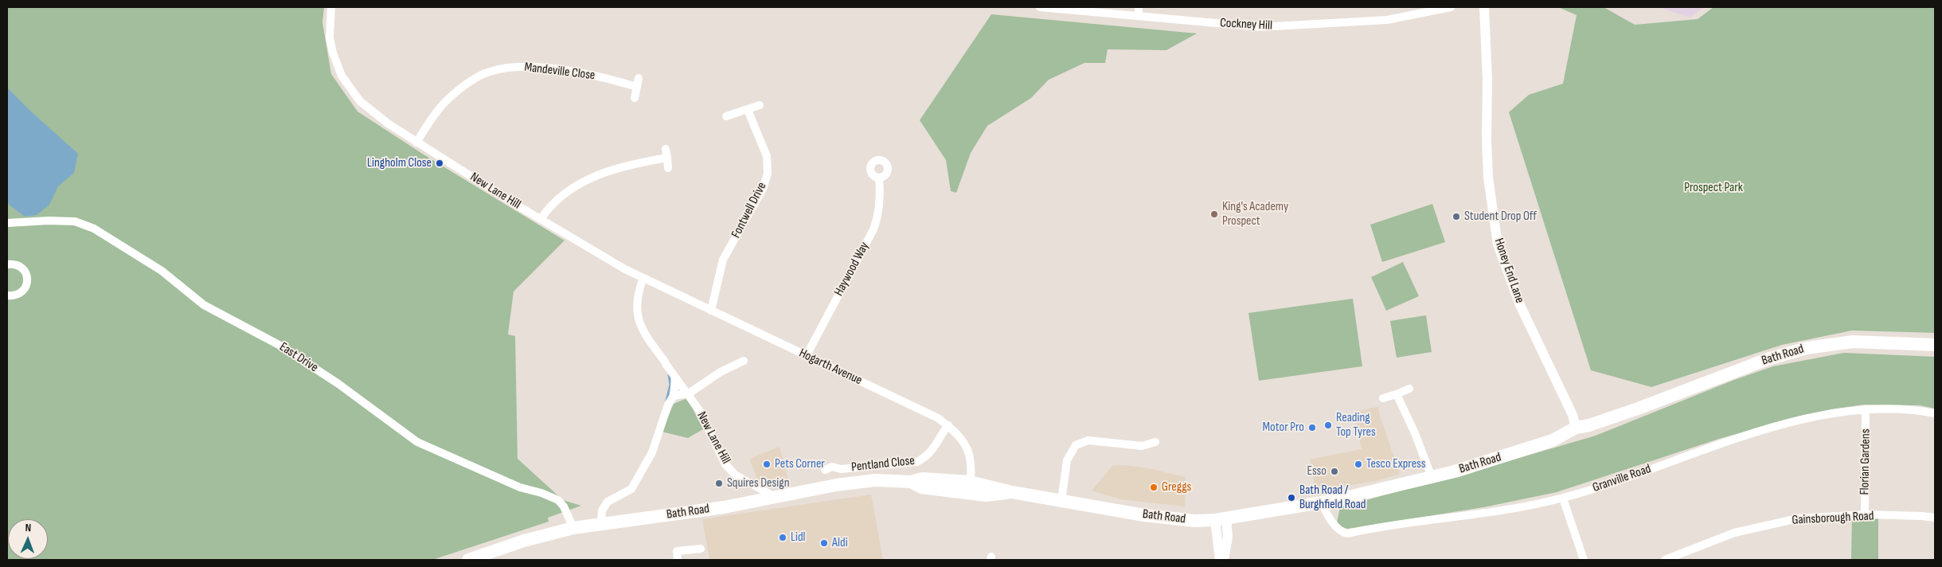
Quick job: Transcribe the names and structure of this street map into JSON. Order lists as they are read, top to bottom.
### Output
{
  "streets": {
    "main road": ["Bath Road"],
    "street": [
      "Cockney Hill",
      "Mandeville Close",
      "New Lane Hill",
      "Fontwell Drive",
      "Haywood Way",
      "Honey End Lane",
      "East Drive",
      "Hogarth Avenue",
      "Florian Gardens",
      "Pentland Close",
      "Granville Road",
      "Gainsborough Road"
    ]
  },
  "crossings": [
    ["Mandeville Close", "New Lane Hill"],
    ["New Lane Hill", "Bath Road"],
    ["New Lane Hill", "Hogarth Avenue"],
    ["Fontwell Drive", "Hogarth Avenue"],
    ["Haywood Way", "Hogarth Avenue"],
    ["Honey End Lane", "Bath Road"],
    ["Bath Road", "East Drive"],
    ["Bath Road", "Hogarth Avenue"],
    ["Bath Road", "Granville Road"],
    ["Hogarth Avenue", "Pentland Close"],
    ["Florian Gardens", "Granville Road"],
    ["Florian Gardens", "Gainsborough Road"]
  ],
  "parks": ["Prospect Park"],
  "places": [
    "Lingholm Close",
    "King's Academy Prospect",
    "Student Drop Off",
    "Reading Top Tyres",
    "Motor Pro",
    "Pets Corner",
    "Tesco Express",
    "Esso",
    "Squires Design",
    "Greggs",
    "Bath Road / Burghfield Road",
    "Lidl",
    "Aldi"
  ],
  "north": "top"
}
